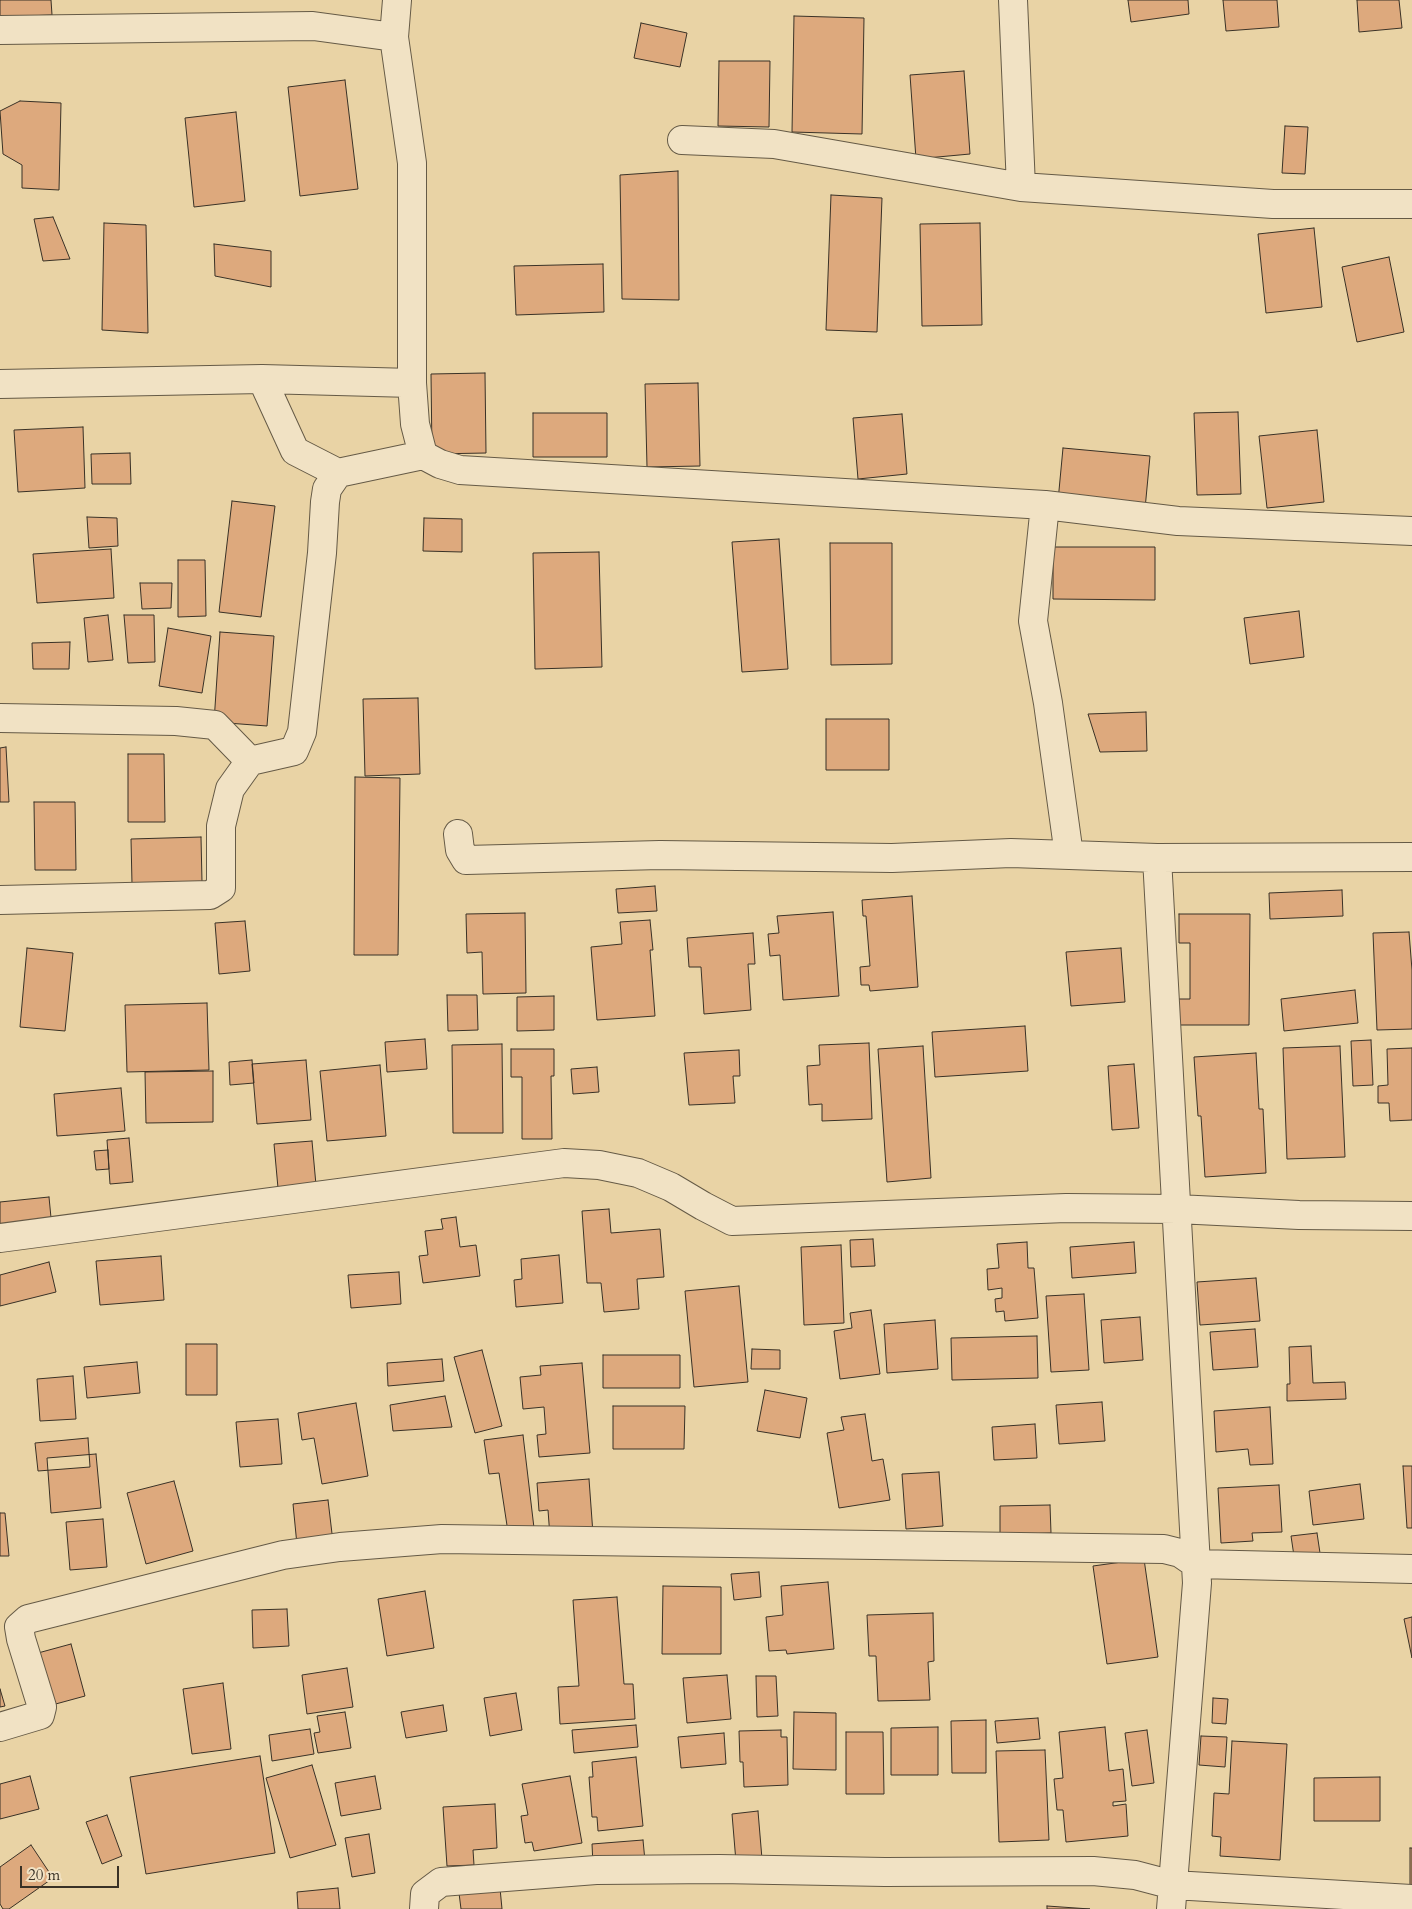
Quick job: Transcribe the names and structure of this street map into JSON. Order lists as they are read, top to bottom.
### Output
{
  "scale_bar": "20 m"
}
